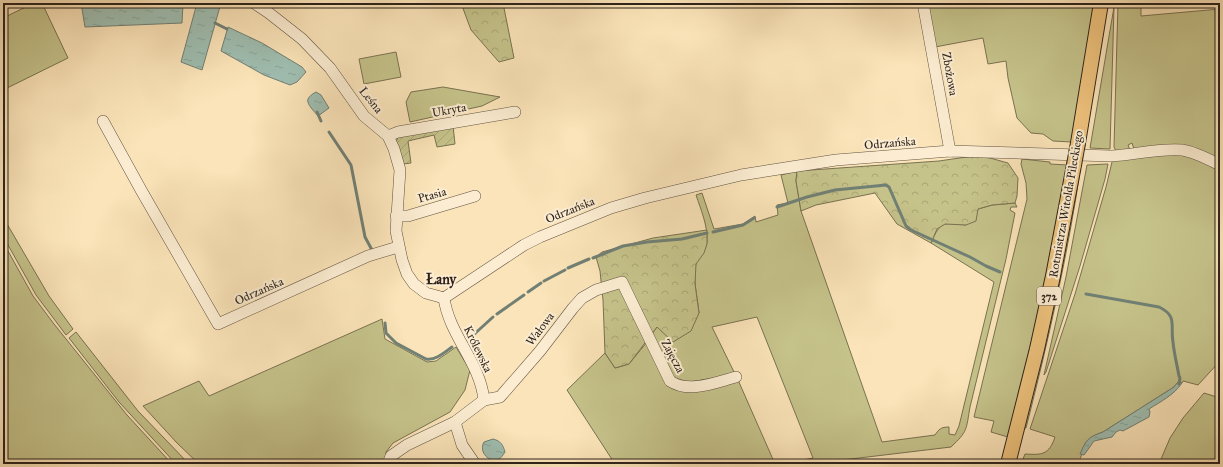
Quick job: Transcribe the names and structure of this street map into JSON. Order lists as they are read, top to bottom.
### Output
{
  "streets": {
    "main road": ["Rotmistrza Witolda Pileckiego", "372"],
    "street": [
      "Zbożowa",
      "Leśna",
      "Ukryta",
      "Odrzańska",
      "Ptasia",
      "Wałowa",
      "Królewska",
      "Zajęcza"
    ]
  },
  "crossings": [
    ["Zbożowa", "Odrzańska"],
    ["Leśna", "Ukryta"],
    ["Leśna", "Odrzańska"],
    ["Leśna", "Ptasia"],
    ["Odrzańska", "Królewska"],
    ["Wałowa", "Królewska"],
    ["Wałowa", "Zajęcza"]
  ],
  "districts": ["Łany"]
}
